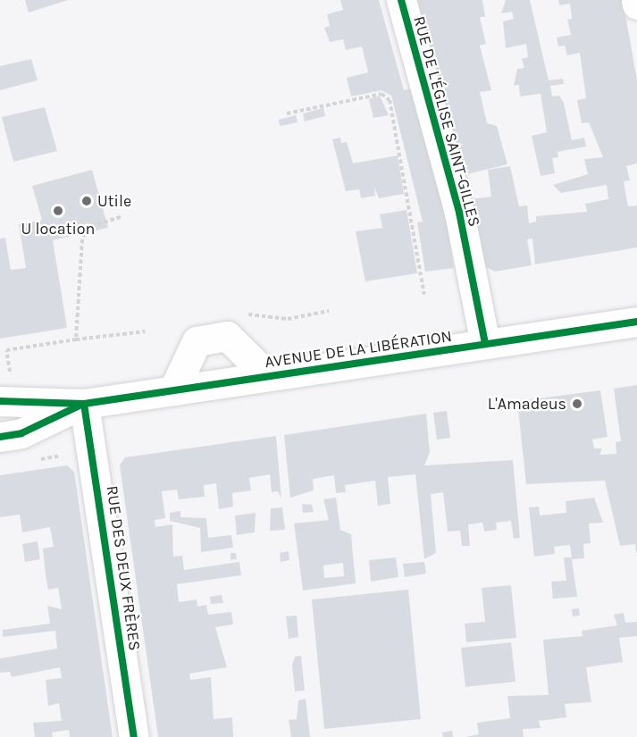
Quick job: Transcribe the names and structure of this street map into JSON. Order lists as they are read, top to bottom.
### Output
{
  "streets": {
    "main road": ["RUE DE L'ÉGLISE SAINT-GILLES", "AVENUE DE LA LIBÉRATION", "RUE DES DEUX FRÈRES"]
  },
  "crossings": [
    ["RUE DE L'ÉGLISE SAINT-GILLES", "AVENUE DE LA LIBÉRATION"],
    ["AVENUE DE LA LIBÉRATION", "RUE DES DEUX FRÈRES"]
  ],
  "places": ["Utile", "U location", "L'Amadeus"]
}
